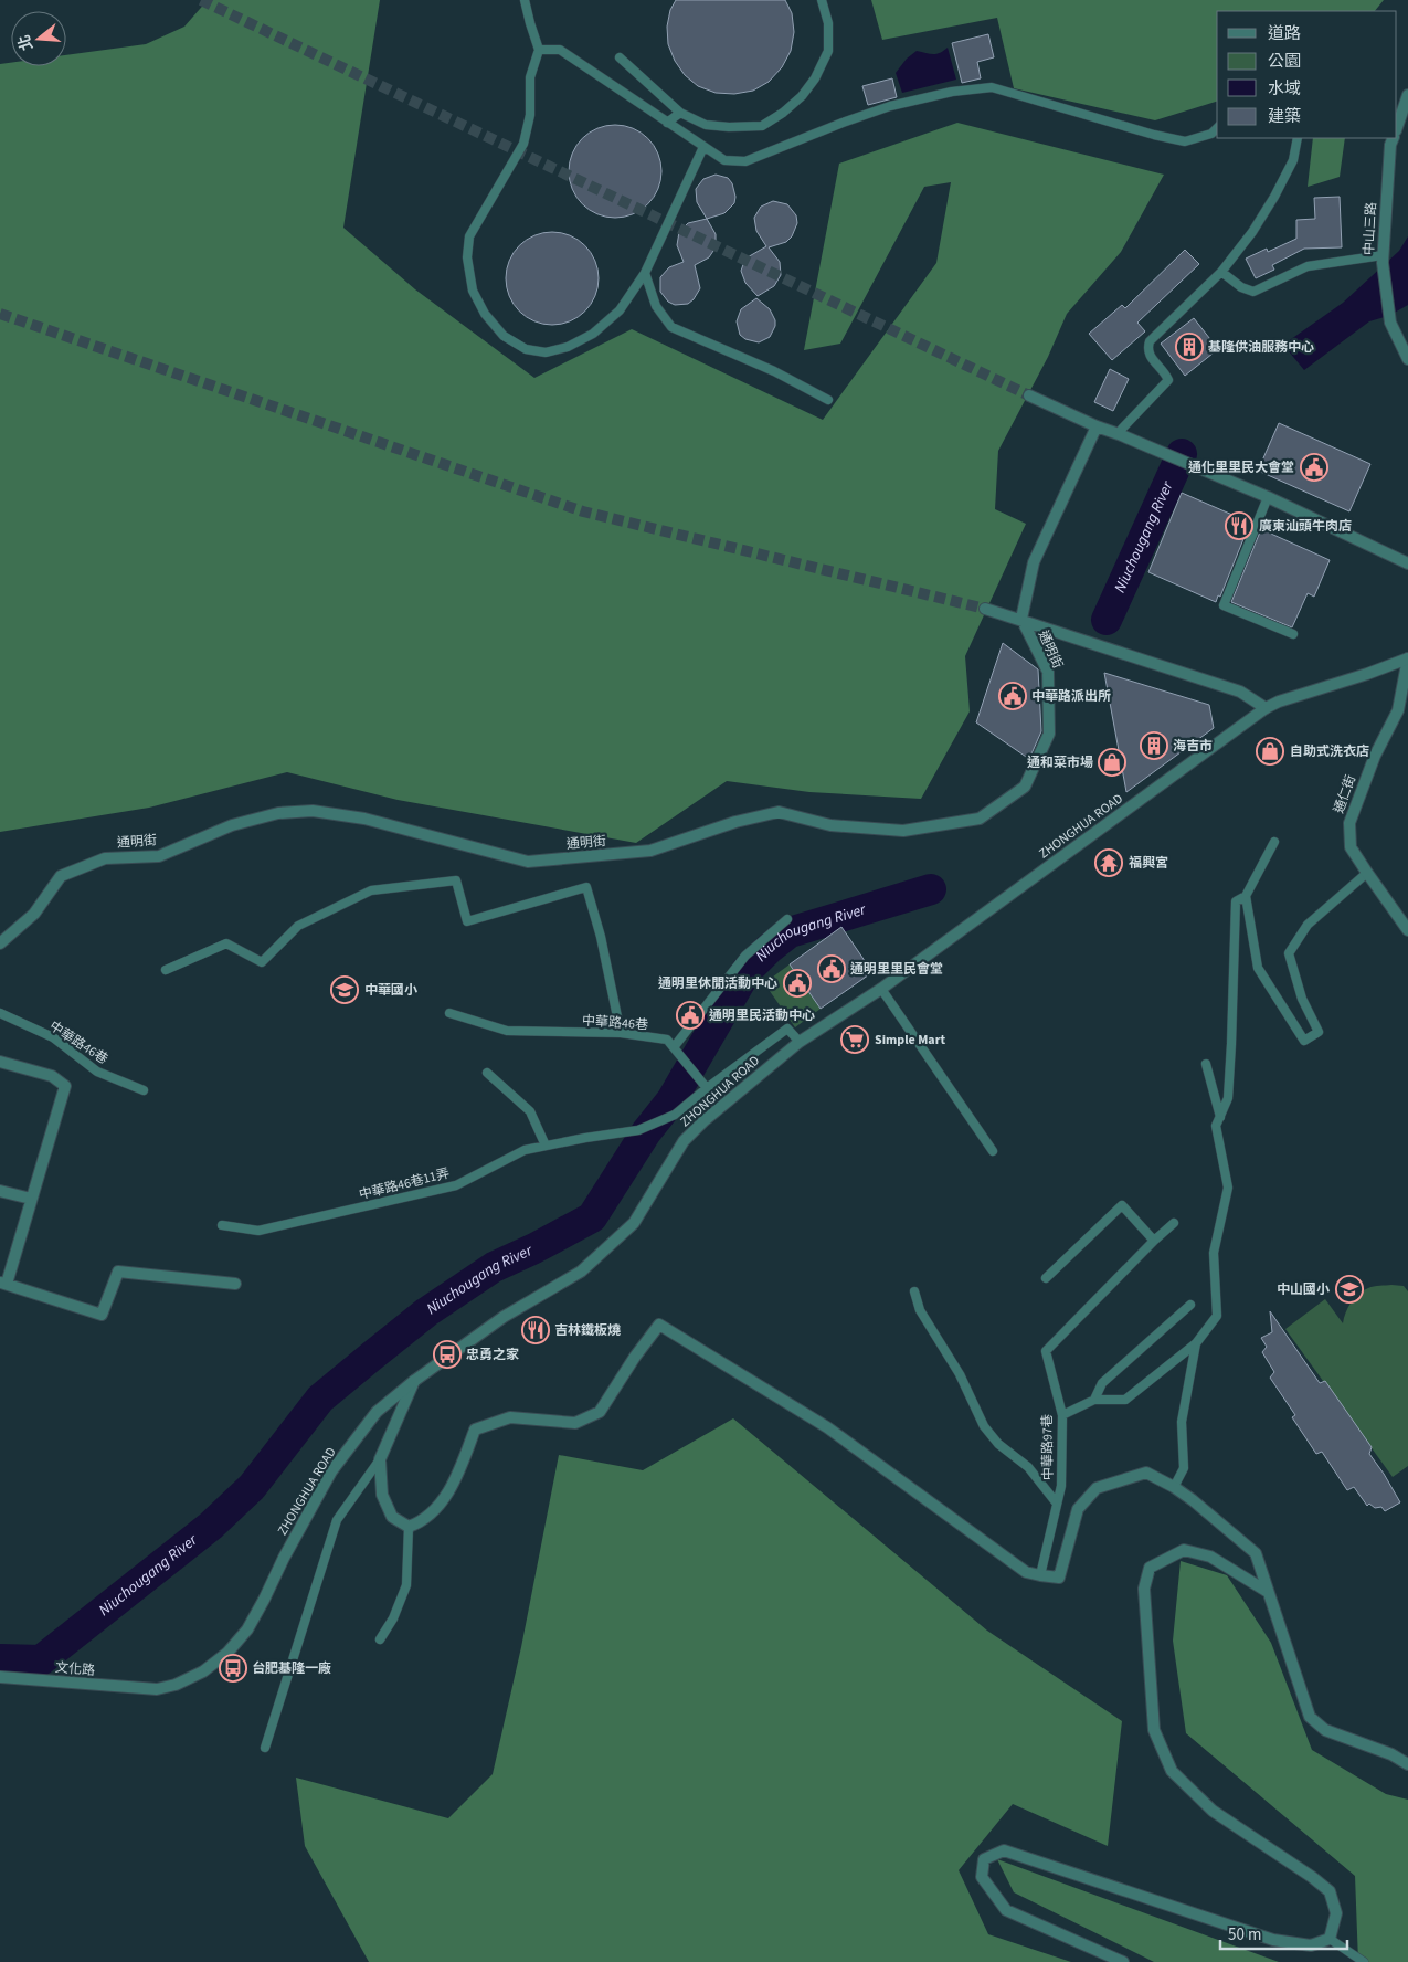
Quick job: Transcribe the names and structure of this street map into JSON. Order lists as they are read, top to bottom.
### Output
{
  "streets": {
    "street": [
      "中山三路",
      "通明街",
      "通仁街",
      "ZHONGHUA ROAD",
      "文化路"
    ],
    "lane": ["中華路46巷", "中華路46巷11弄", "中華路97巷"]
  },
  "crossings": [
    ["通仁街", "ZHONGHUA ROAD"],
    ["ZHONGHUA ROAD", "文化路"]
  ],
  "water": ["Niuchougang River"],
  "places": {
    "building": ["基隆供油服務中心", "海吉市"],
    "public building": [
      "通化里里民大會堂",
      "中華路派出所",
      "通明里里民會堂",
      "通明里休閒活動中心",
      "通明里民活動中心"
    ],
    "restaurant": ["廣東汕頭牛肉店", "吉林鐵板燒"],
    "shop": ["自助式洗衣店", "通和菜市場"],
    "temple": ["福興宮"],
    "school or university": ["中華國小", "中山國小"],
    "supermarket": ["Simple Mart"],
    "bus stop": ["忠勇之家", "台肥基隆一廠"]
  },
  "legend": [
    "道路",
    "公園",
    "水域",
    "建築"
  ],
  "scale_bar": "50 m",
  "north": "left"
}
